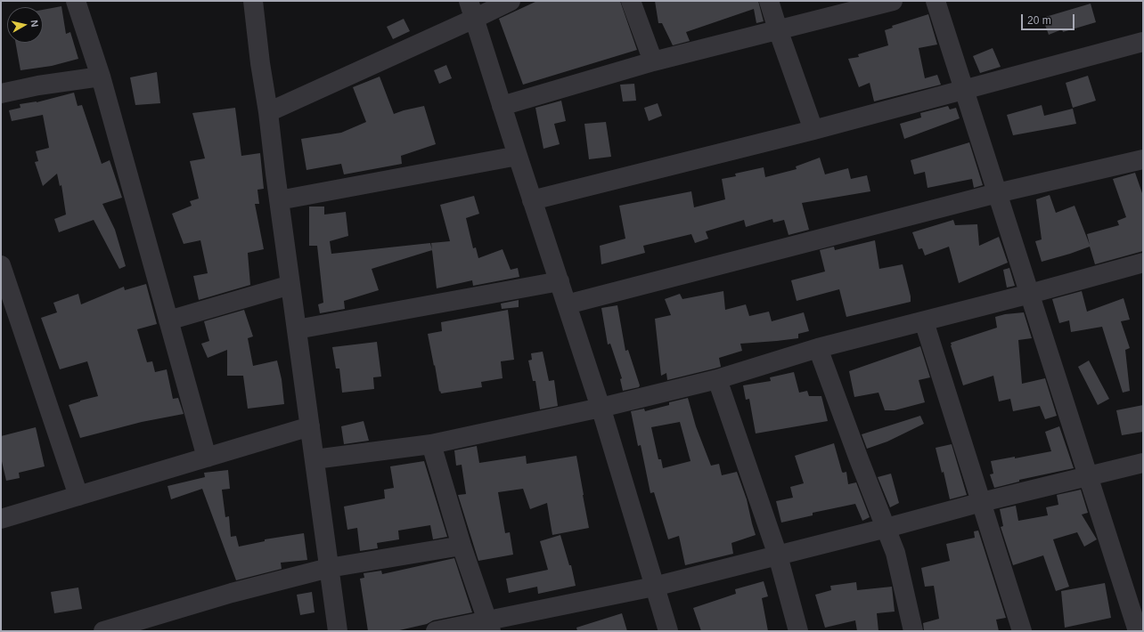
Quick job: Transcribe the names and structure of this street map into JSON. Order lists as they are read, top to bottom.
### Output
{
  "scale_bar": "20 m",
  "north": "right"
}
